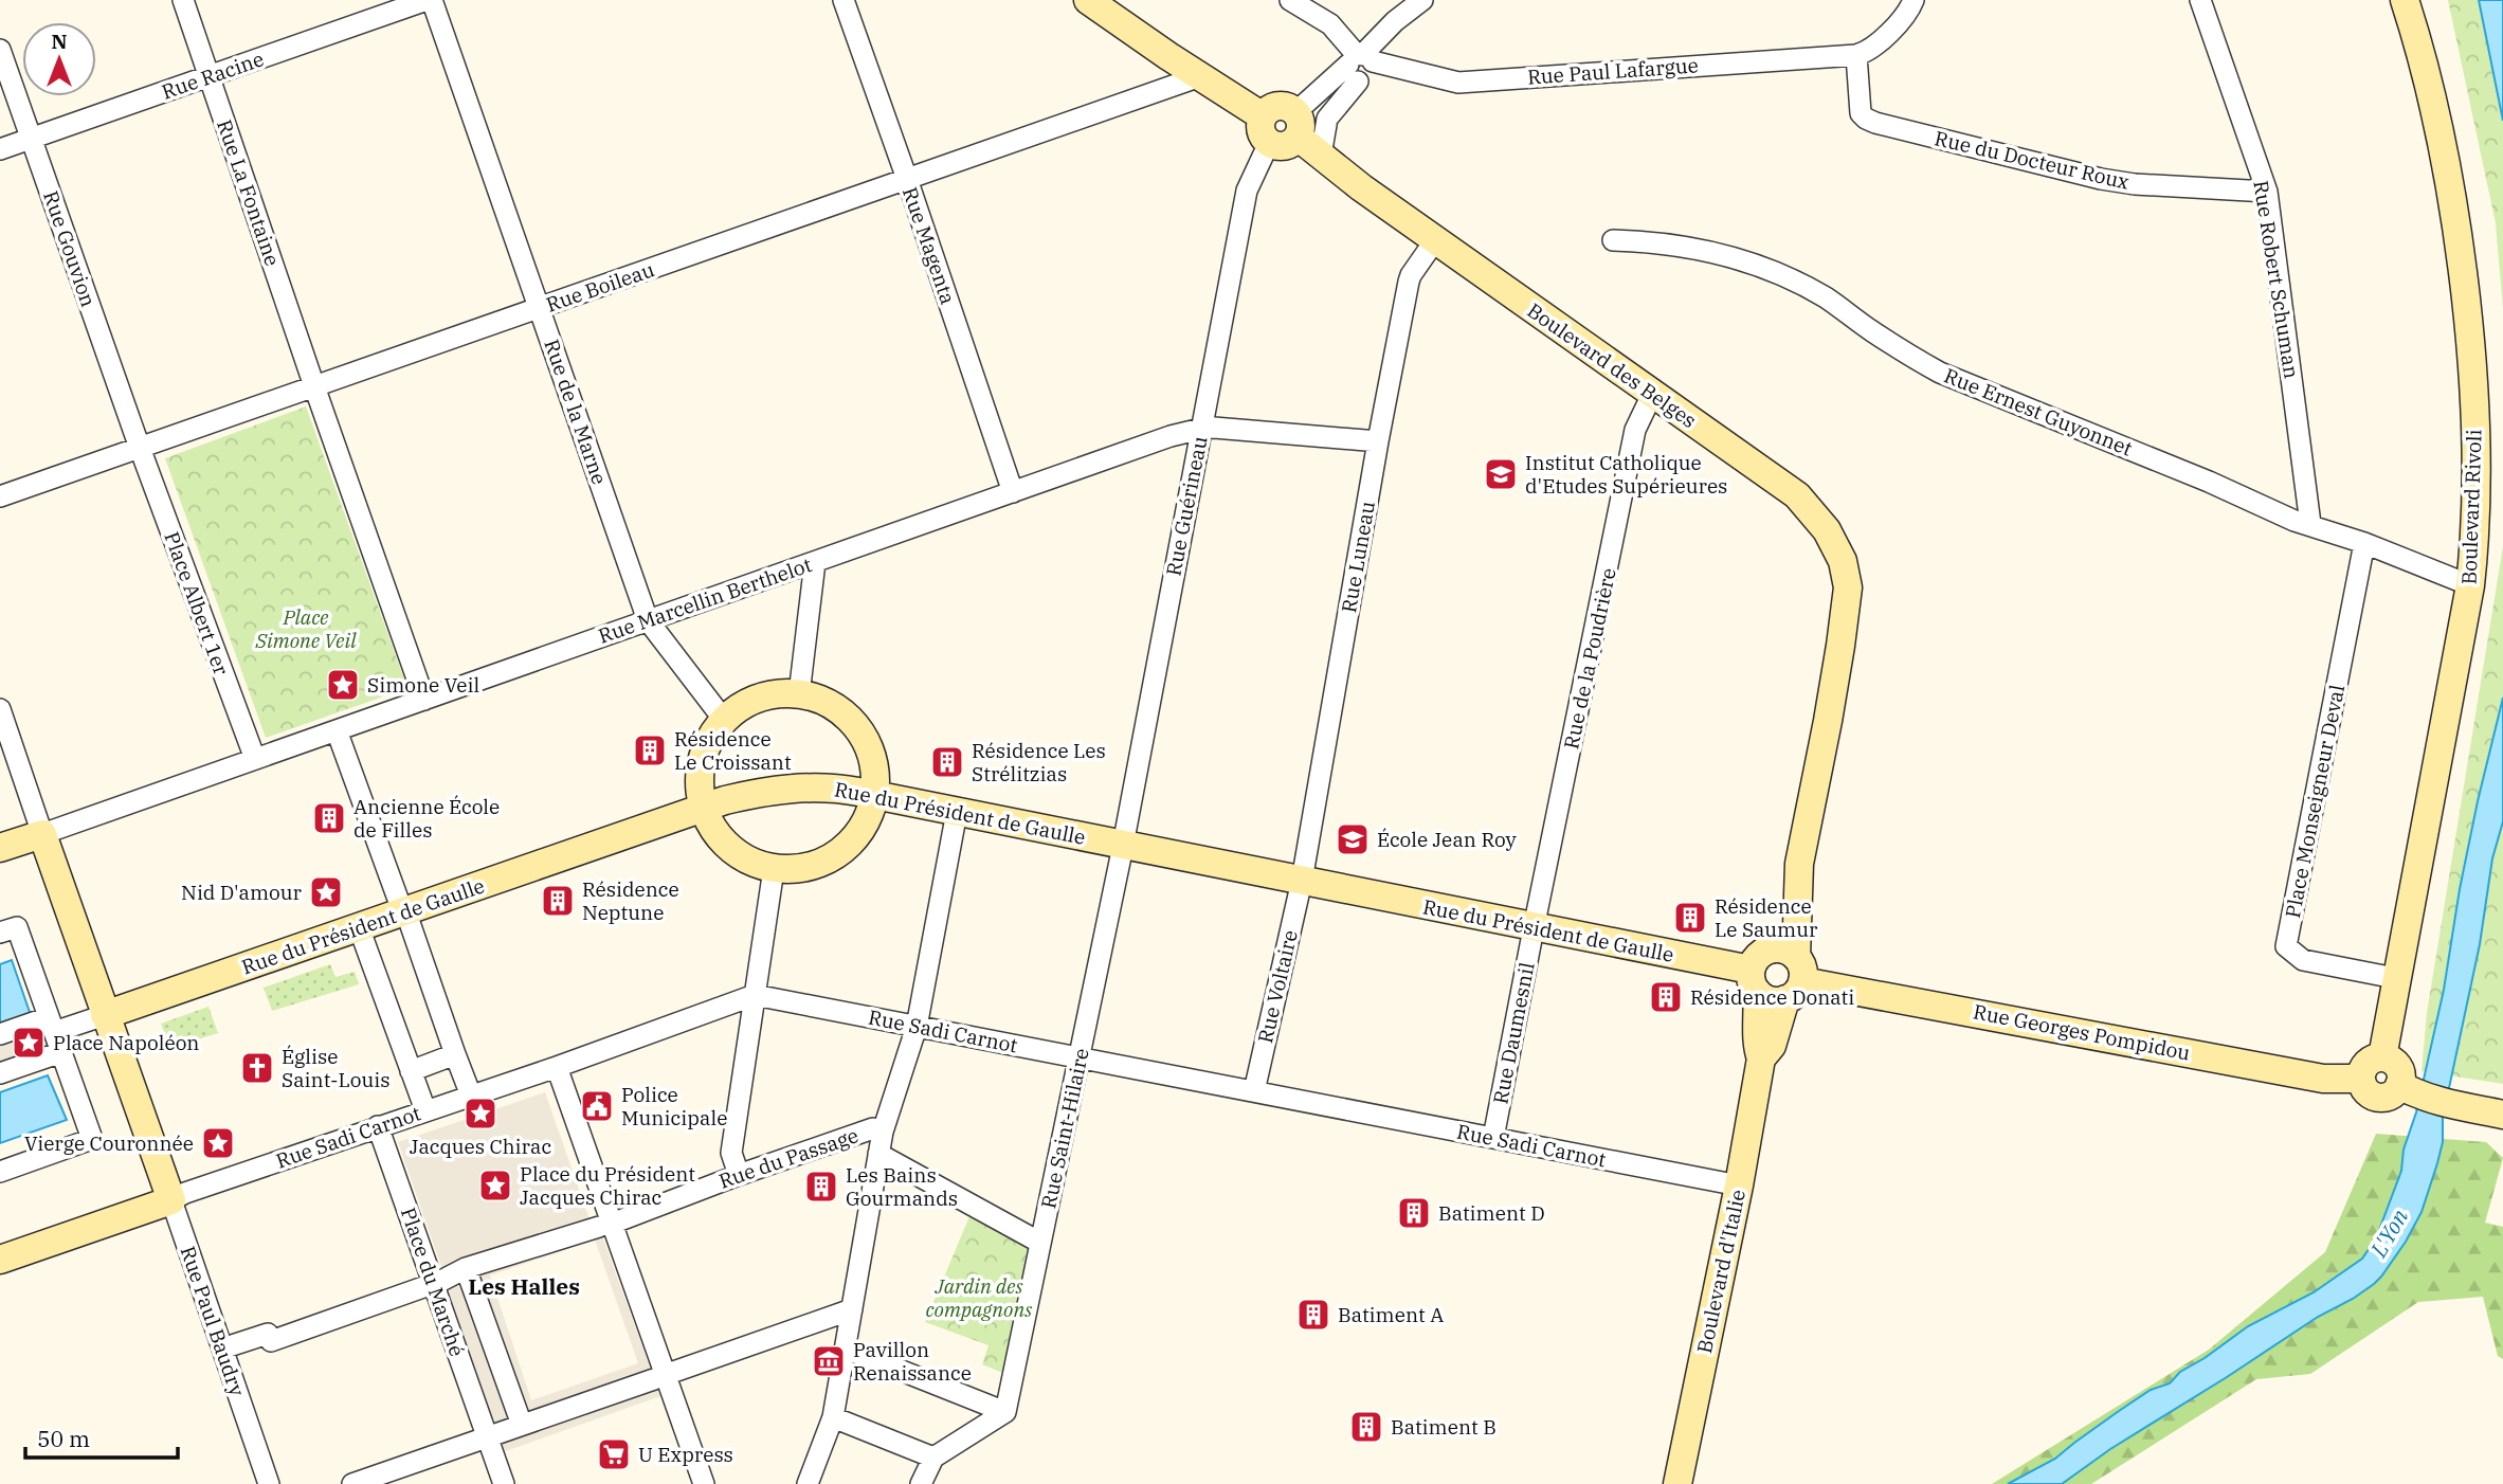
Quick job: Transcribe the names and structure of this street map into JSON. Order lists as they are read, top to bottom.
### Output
{
  "streets": {
    "street": [
      "Rue Paul Lafargue",
      "Rue Racine",
      "Rue du Docteur Roux",
      "Rue La Fontaine",
      "Rue Magenta",
      "Rue Gouvion",
      "Rue Robert Schuman",
      "Rue Boileau",
      "Boulevard des Belges",
      "Rue de la Marne",
      "Rue Ernest Guyonnet",
      "Rue Guérineau",
      "Boulevard Rivoli",
      "Rue Luneau",
      "Rue Marcellin Berthelot",
      "Place Albert 1er",
      "Rue de la Poudrière",
      "Place Monseigneur Deval",
      "Rue du Président de Gaulle",
      "Rue Voltaire",
      "Rue Sadi Carnot",
      "Rue Georges Pompidou",
      "Rue Daumesnil",
      "Rue Saint-Hilaire",
      "Rue du Passage",
      "Boulevard d'Italie",
      "Place du Marché",
      "Rue Paul Baudry"
    ]
  },
  "crossings": [
    ["Rue Paul Lafargue", "Rue du Docteur Roux"],
    ["Rue Racine", "Rue La Fontaine"],
    ["Rue Racine", "Rue Gouvion"],
    ["Rue Racine", "Rue de la Marne"],
    ["Rue du Docteur Roux", "Rue Robert Schuman"],
    ["Rue La Fontaine", "Rue Boileau"],
    ["Rue Magenta", "Rue Boileau"],
    ["Rue Magenta", "Rue Marcellin Berthelot"],
    ["Rue Gouvion", "Rue Boileau"],
    ["Rue Gouvion", "Place Albert 1er"],
    ["Rue Robert Schuman", "Rue Ernest Guyonnet"],
    ["Rue Boileau", "Rue de la Marne"],
    ["Rue Boileau", "Place Albert 1er"],
    ["Boulevard des Belges", "Rue Luneau"],
    ["Boulevard des Belges", "Rue de la Poudrière"],
    ["Boulevard des Belges", "Boulevard d'Italie"],
    ["Rue de la Marne", "Rue Marcellin Berthelot"],
    ["Rue Ernest Guyonnet", "Boulevard Rivoli"],
    ["Rue Ernest Guyonnet", "Place Monseigneur Deval"],
    ["Rue Guérineau", "Rue Marcellin Berthelot"],
    ["Rue Guérineau", "Rue du Président de Gaulle"],
    ["Rue Guérineau", "Rue Saint-Hilaire"],
    ["Boulevard Rivoli", "Place Monseigneur Deval"],
    ["Boulevard Rivoli", "Rue Georges Pompidou"],
    ["Rue Luneau", "Rue Marcellin Berthelot"],
    ["Rue Luneau", "Rue du Président de Gaulle"],
    ["Rue Luneau", "Rue Voltaire"],
    ["Rue Marcellin Berthelot", "Place Albert 1er"],
    ["Rue de la Poudrière", "Rue du Président de Gaulle"],
    ["Rue de la Poudrière", "Rue Daumesnil"],
    ["Rue du Président de Gaulle", "Rue Voltaire"],
    ["Rue du Président de Gaulle", "Rue Daumesnil"],
    ["Rue du Président de Gaulle", "Rue Saint-Hilaire"],
    ["Rue du Président de Gaulle", "Boulevard d'Italie"],
    ["Rue Voltaire", "Rue Sadi Carnot"],
    ["Rue Sadi Carnot", "Rue Daumesnil"],
    ["Rue Sadi Carnot", "Rue Saint-Hilaire"],
    ["Rue Sadi Carnot", "Boulevard d'Italie"],
    ["Rue Sadi Carnot", "Place du Marché"],
    ["Rue Sadi Carnot", "Rue Paul Baudry"],
    ["Rue Georges Pompidou", "Boulevard d'Italie"],
    ["Rue du Passage", "Place du Marché"],
    ["Rue du Passage", "Rue Paul Baudry"]
  ],
  "districts": ["Les Halles"],
  "water": ["L'Yon"],
  "parks": ["Place Simone Veil", "Jardin des compagnons"],
  "places": {
    "school or university": ["Institut Catholique d'Etudes Supérieures", "École Jean Roy"],
    "place": [
      "Simone Veil",
      "Nid D'amour",
      "Place Napoléon",
      "Jacques Chirac",
      "Vierge Couronnée",
      "Place du Président Jacques Chirac"
    ],
    "building": [
      "Résidence Le Croissant",
      "Résidence Les Strélitzias",
      "Ancienne École de Filles",
      "Résidence Neptune",
      "Résidence Le Saumur",
      "Résidence Donati",
      "Les Bains Gourmands",
      "Batiment D",
      "Batiment A",
      "Batiment B"
    ],
    "church": ["Église Saint-Louis"],
    "public building": ["Police Municipale"],
    "museum": ["Pavillon Renaissance"],
    "supermarket": ["U Express"]
  },
  "scale_bar": "50 m",
  "north": "top"
}
